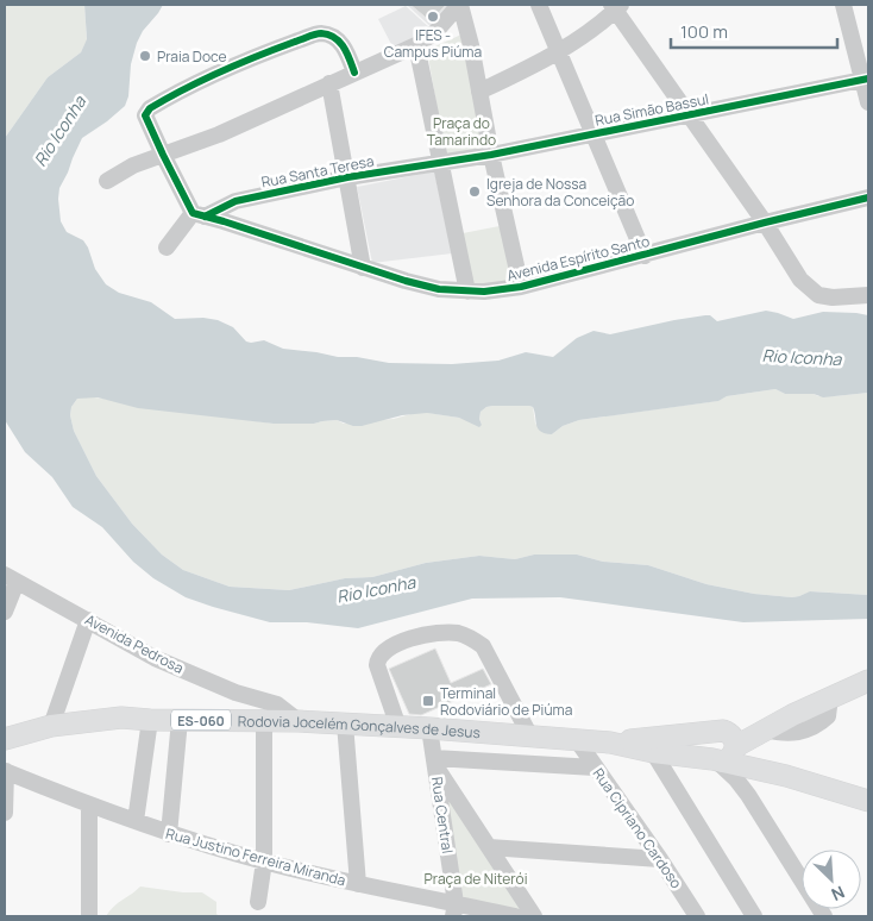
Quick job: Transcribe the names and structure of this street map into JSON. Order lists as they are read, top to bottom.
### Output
{
  "streets": {
    "main road": ["ES-060", "Rodovia Jocelém Gonçalves de Jesus"],
    "street": [
      "Rua Simão Bassul",
      "Rua Santa Teresa",
      "Avenida Espírito Santo",
      "Avenida Pedrosa",
      "Rua Central",
      "Rua Cipriano Cardoso",
      "Rua Justino Ferreira Miranda"
    ]
  },
  "crossings": [
    ["Rua Simão Bassul", "Rua Santa Teresa"],
    ["Rua Santa Teresa", "Avenida Espírito Santo"],
    ["Avenida Pedrosa", "Rodovia Jocelém Gonçalves de Jesus"],
    ["Rodovia Jocelém Gonçalves de Jesus", "Rua Central"],
    ["Rodovia Jocelém Gonçalves de Jesus", "Rua Cipriano Cardoso"],
    ["Rua Central", "Rua Justino Ferreira Miranda"]
  ],
  "water": ["Rio Iconha"],
  "parks": ["Praça do Tamarindo", "Praça de Niterói"],
  "places": {
    "other": ["IFES - Campus Piúma", "Praia Doce", "Igreja de Nossa Senhora da Conceição"],
    "transit": ["Terminal Rodoviário de Piúma"]
  },
  "scale_bar": "100 m",
  "north": "bottom right"
}
